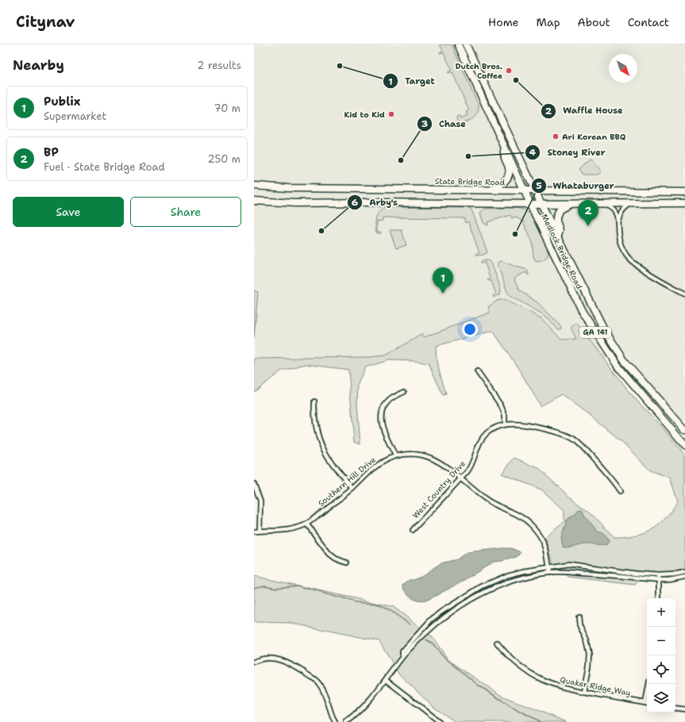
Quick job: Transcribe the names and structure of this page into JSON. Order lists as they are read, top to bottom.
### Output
{
  "streets": {
    "highway": ["State Bridge Road", "Medlock Bridge Road", "GA 141"],
    "street": ["Southern Hill Drive", "West Country Drive", "Quaker Ridge Way"]
  },
  "crossings": [
    ["State Bridge Road", "Medlock Bridge Road"],
    ["Southern Hill Drive", "West Country Drive"]
  ],
  "places": [
    "Target",
    "Dutch Bros. Coffee",
    "Waffle House",
    "Kid to Kid",
    "Ari Korean BBQ",
    "Stoney River",
    "Chase",
    "Arby's",
    "Whataburger"
  ],
  "north": "bottom right",
  "page": {
    "header": "Citynav",
    "nav": [
      "Home",
      "Map",
      "About",
      "Contact"
    ],
    "heading": ["Nearby", "2 results"],
    "list": [
      {
        "mark": "1",
        "name": "Publix",
        "note": "Supermarket",
        "value": "70 m"
      },
      {
        "mark": "2",
        "name": "BP",
        "note": "Fuel · State Bridge Road",
        "value": "250 m"
      }
    ],
    "buttons": ["Save", "Share"],
    "pins": ["2", "1"],
    "map_buttons": ["+", "−"]
  }
}
